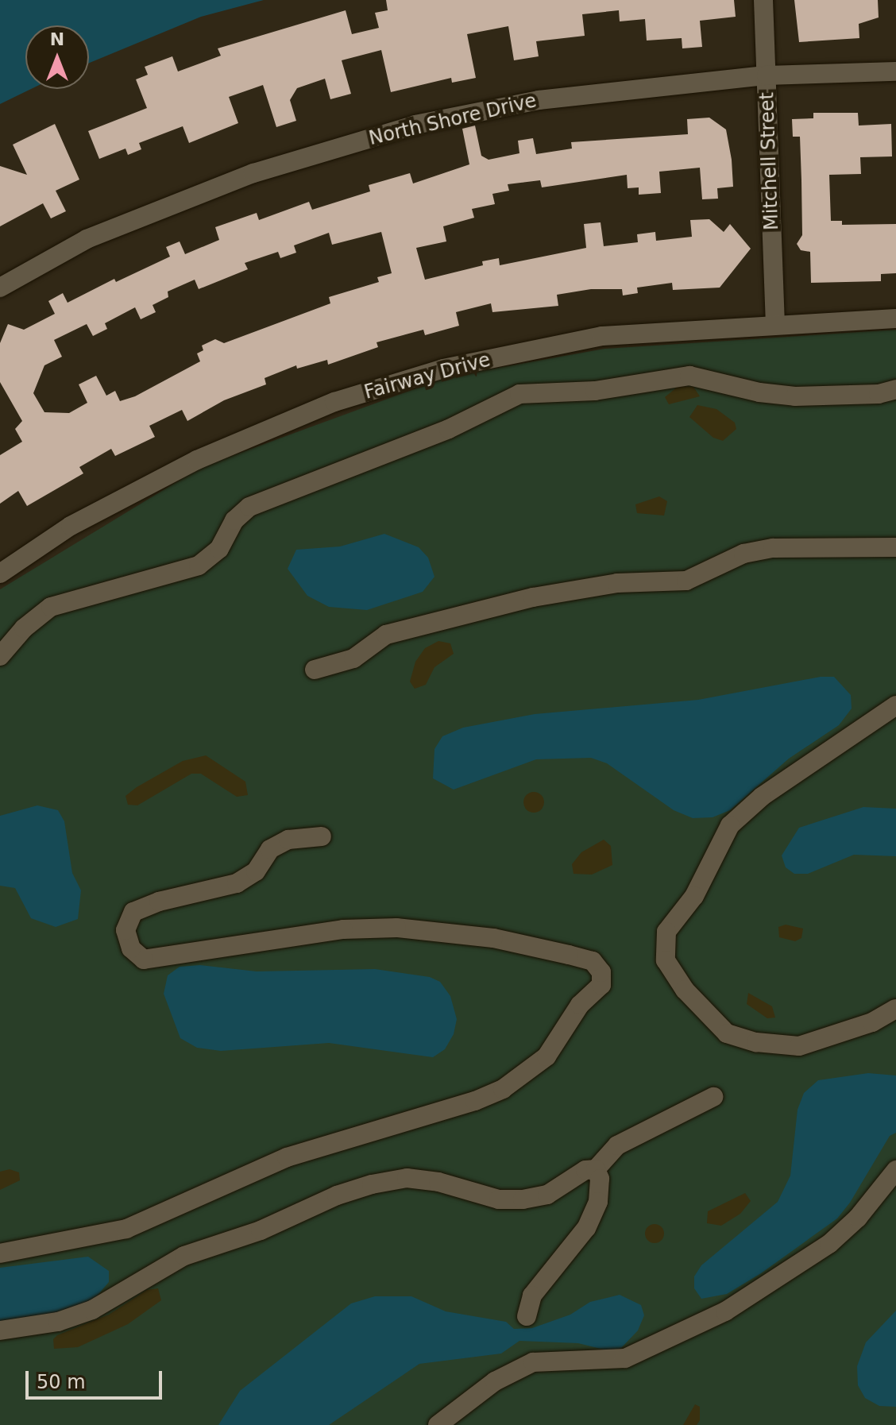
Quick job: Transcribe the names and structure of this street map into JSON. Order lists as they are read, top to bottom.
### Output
{
  "streets": {
    "street": ["North Shore Drive", "Mitchell Street", "Fairway Drive"]
  },
  "crossings": [
    ["North Shore Drive", "Mitchell Street"],
    ["Mitchell Street", "Fairway Drive"]
  ],
  "scale_bar": "50 m",
  "north": "top"
}
